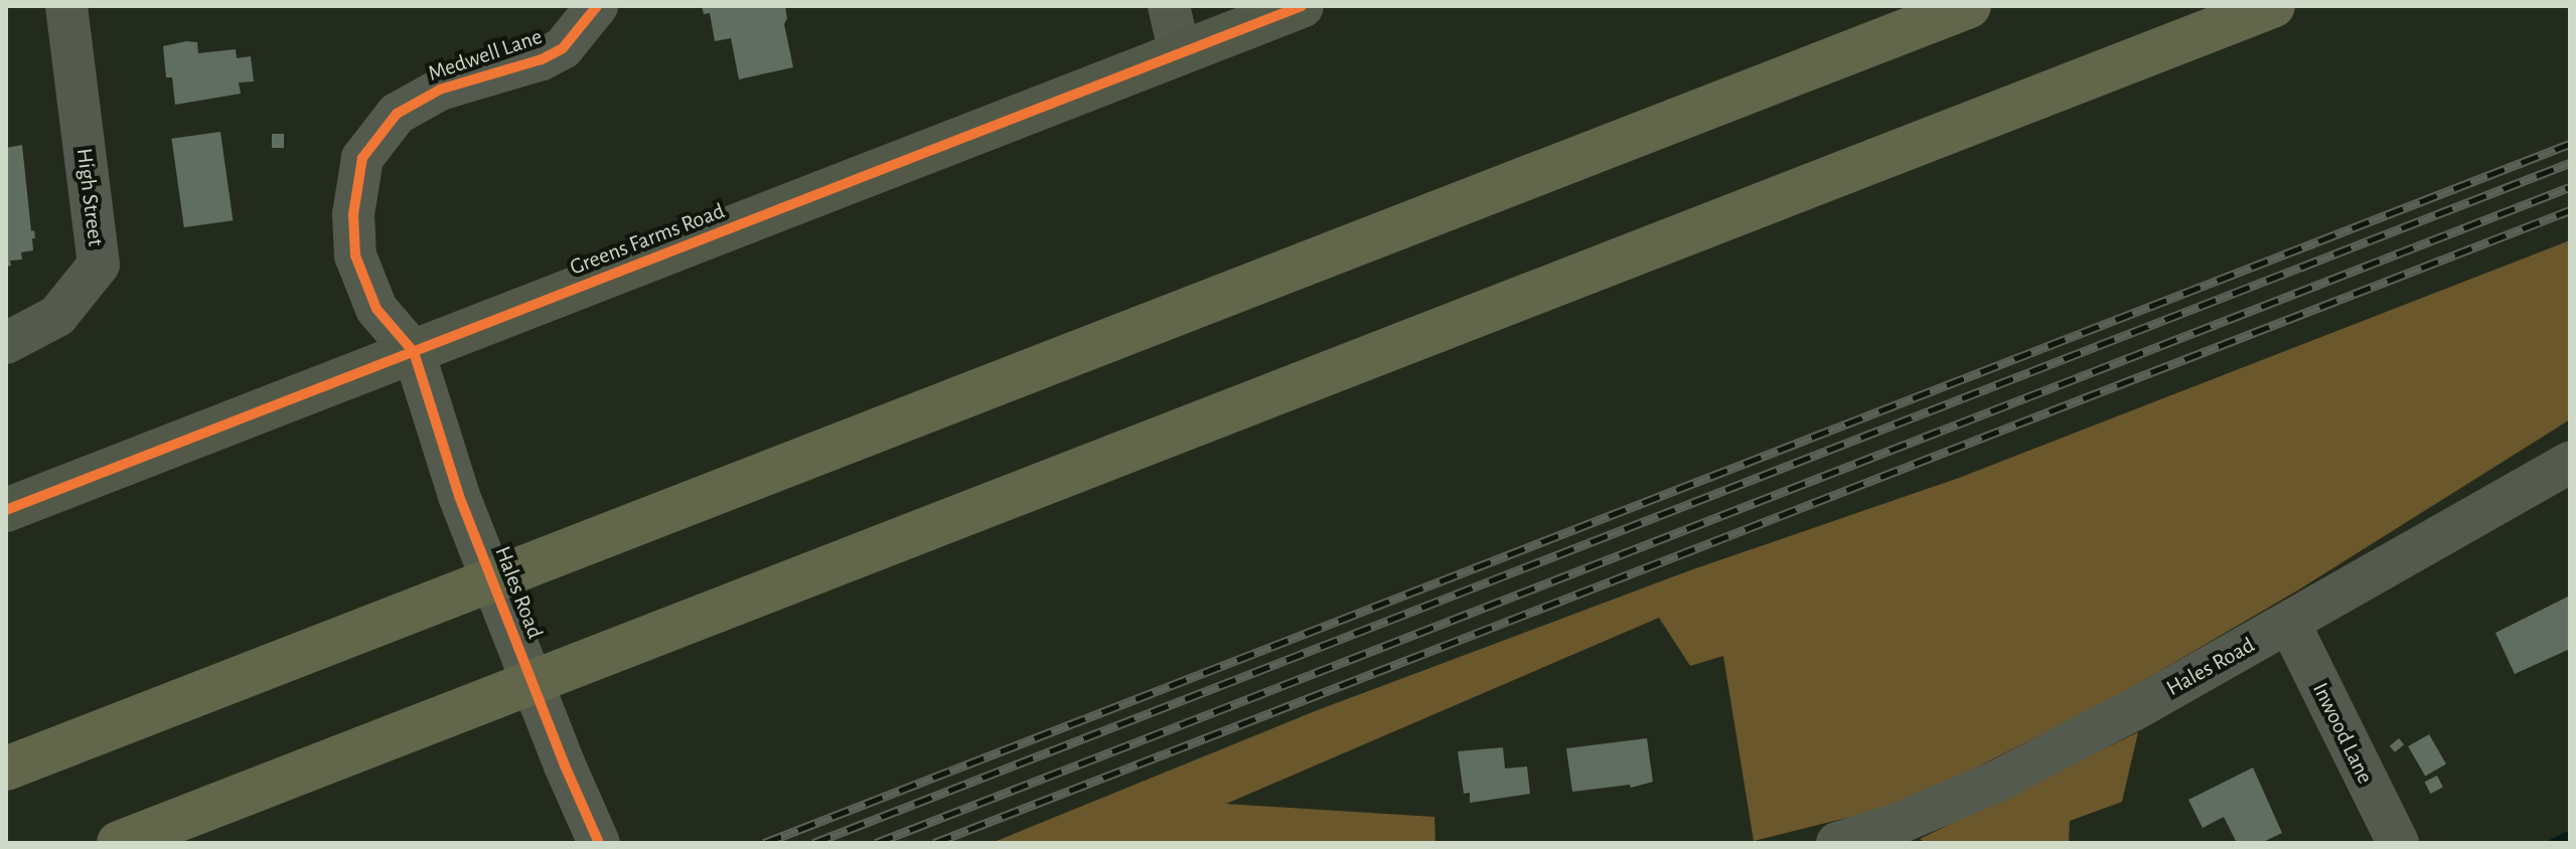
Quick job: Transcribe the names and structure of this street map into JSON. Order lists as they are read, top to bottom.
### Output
{
  "streets": {
    "main road": ["Greens Farms Road"],
    "street": [
      "Medwell Lane",
      "High Street",
      "Hales Road",
      "Inwood Lane"
    ]
  },
  "crossings": [
    ["Medwell Lane", "Greens Farms Road"],
    ["Medwell Lane", "Hales Road"],
    ["Greens Farms Road", "Hales Road"],
    ["Hales Road", "Inwood Lane"]
  ]
}
